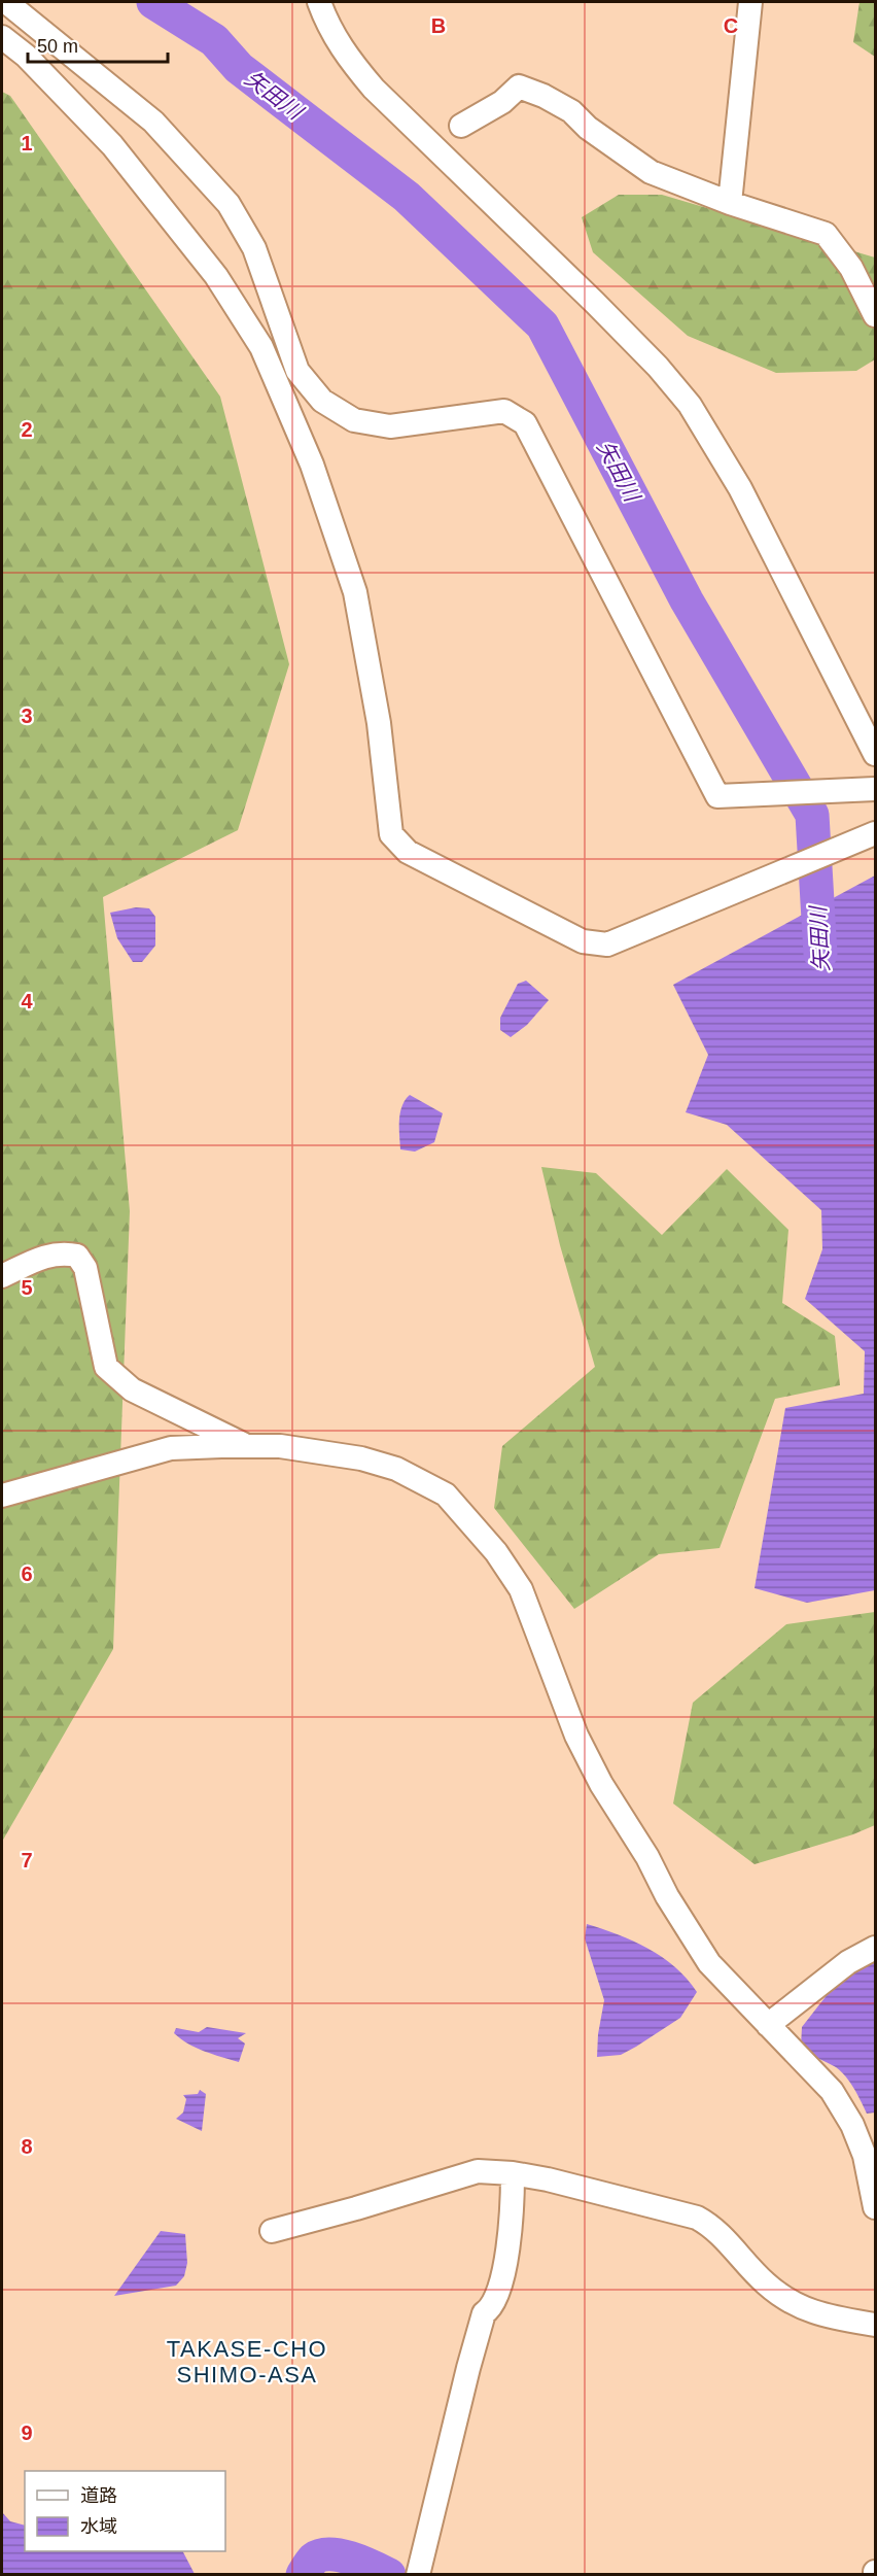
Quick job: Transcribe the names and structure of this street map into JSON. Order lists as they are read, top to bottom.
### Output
{
  "districts": ["TAKASE-CHO SHIMO-ASA"],
  "water": ["矢田川"],
  "legend": ["道路", "水域"],
  "scale_bar": "50 m",
  "grid": {
    "columns": ["B", "C"],
    "rows": [
      "1",
      "2",
      "3",
      "4",
      "5",
      "6",
      "7",
      "8",
      "9"
    ]
  }
}
